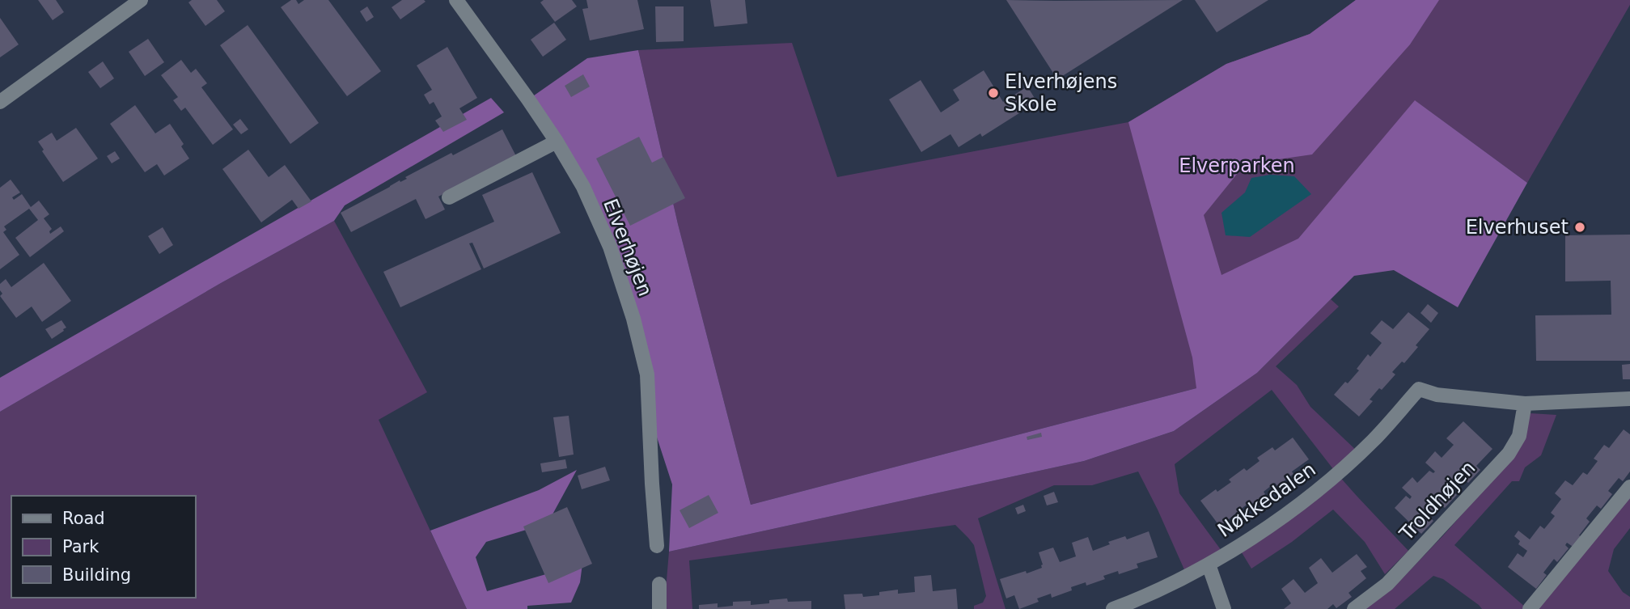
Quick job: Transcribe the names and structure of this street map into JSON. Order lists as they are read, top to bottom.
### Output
{
  "streets": {
    "street": ["Elverhøjen", "Nøkkedalen", "Troldhøjen"]
  },
  "crossings": [
    ["Nøkkedalen", "Troldhøjen"]
  ],
  "parks": ["Elverparken"],
  "places": ["Elverhøjens Skole", "Elverhuset"],
  "legend": ["Road", "Park", "Building"]
}
